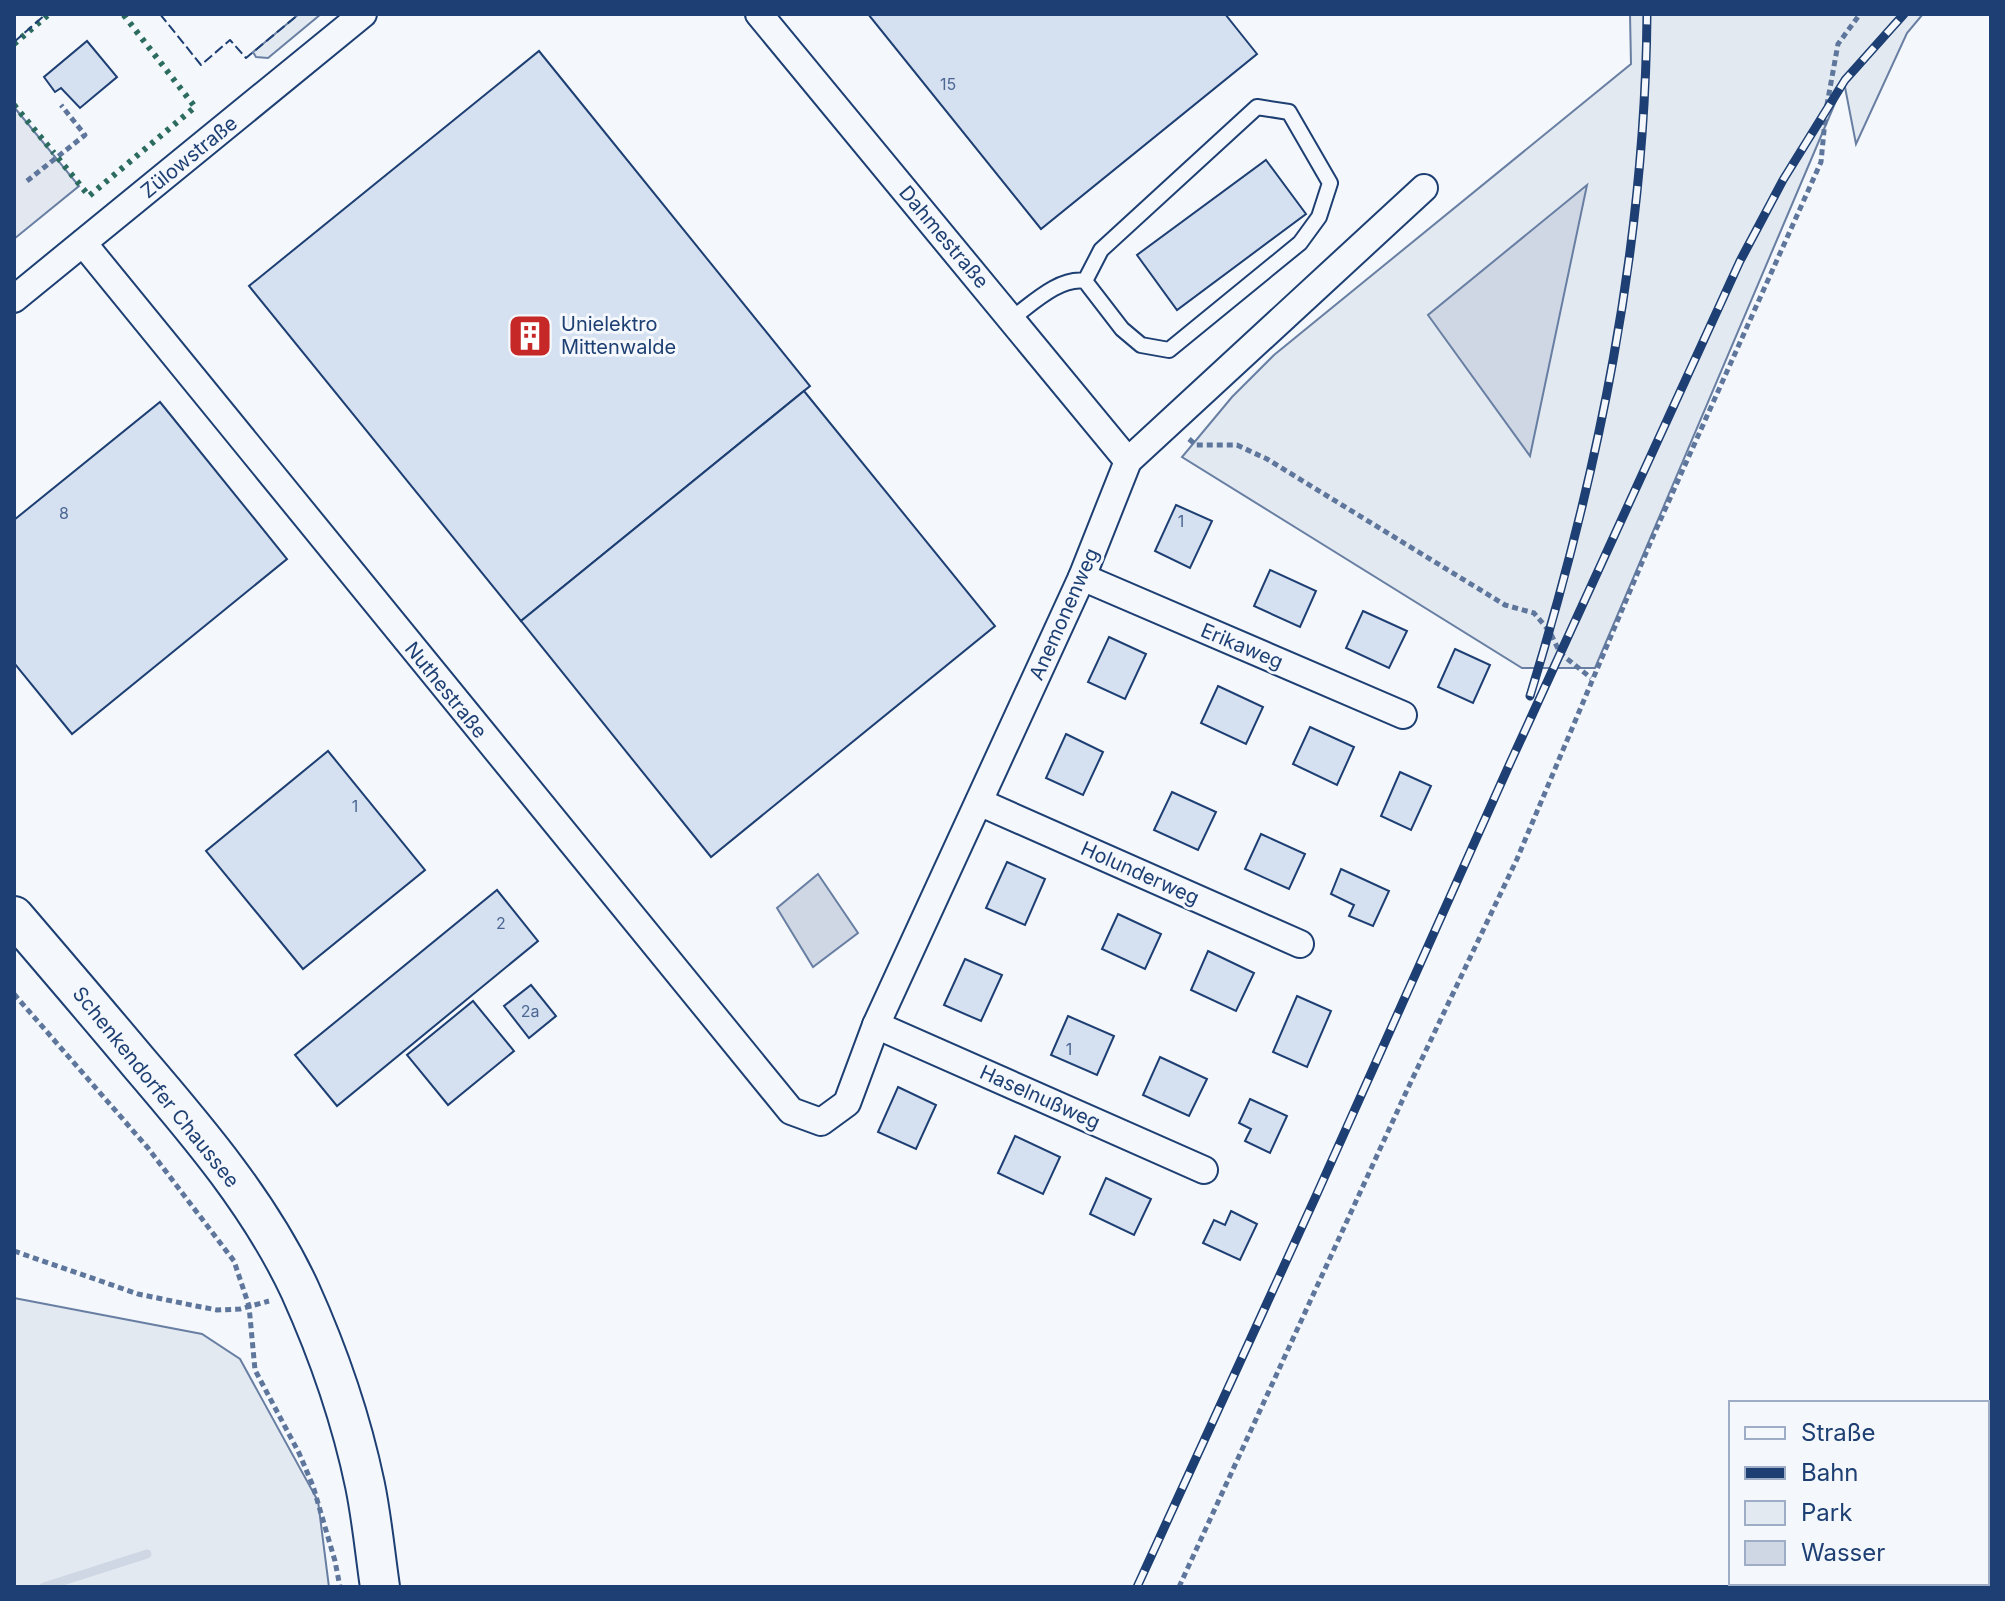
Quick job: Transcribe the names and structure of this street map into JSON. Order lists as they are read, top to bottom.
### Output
{
  "streets": {
    "main road": ["Schenkendorfer Chaussee"],
    "street": [
      "Zülowstraße",
      "Dahmestraße",
      "Anemonenweg",
      "Erikaweg",
      "Nuthestraße",
      "Holunderweg",
      "Haselnußweg"
    ]
  },
  "crossings": [
    ["Zülowstraße", "Nuthestraße"],
    ["Dahmestraße", "Anemonenweg"],
    ["Anemonenweg", "Erikaweg"],
    ["Anemonenweg", "Nuthestraße"],
    ["Anemonenweg", "Holunderweg"],
    ["Anemonenweg", "Haselnußweg"]
  ],
  "places": {
    "building": ["Unielektro Mittenwalde"]
  },
  "house_numbers": [
    "15",
    "8",
    "1",
    "1",
    "2",
    "2a",
    "1"
  ],
  "legend": [
    "Straße",
    "Bahn",
    "Park",
    "Wasser"
  ]
}
